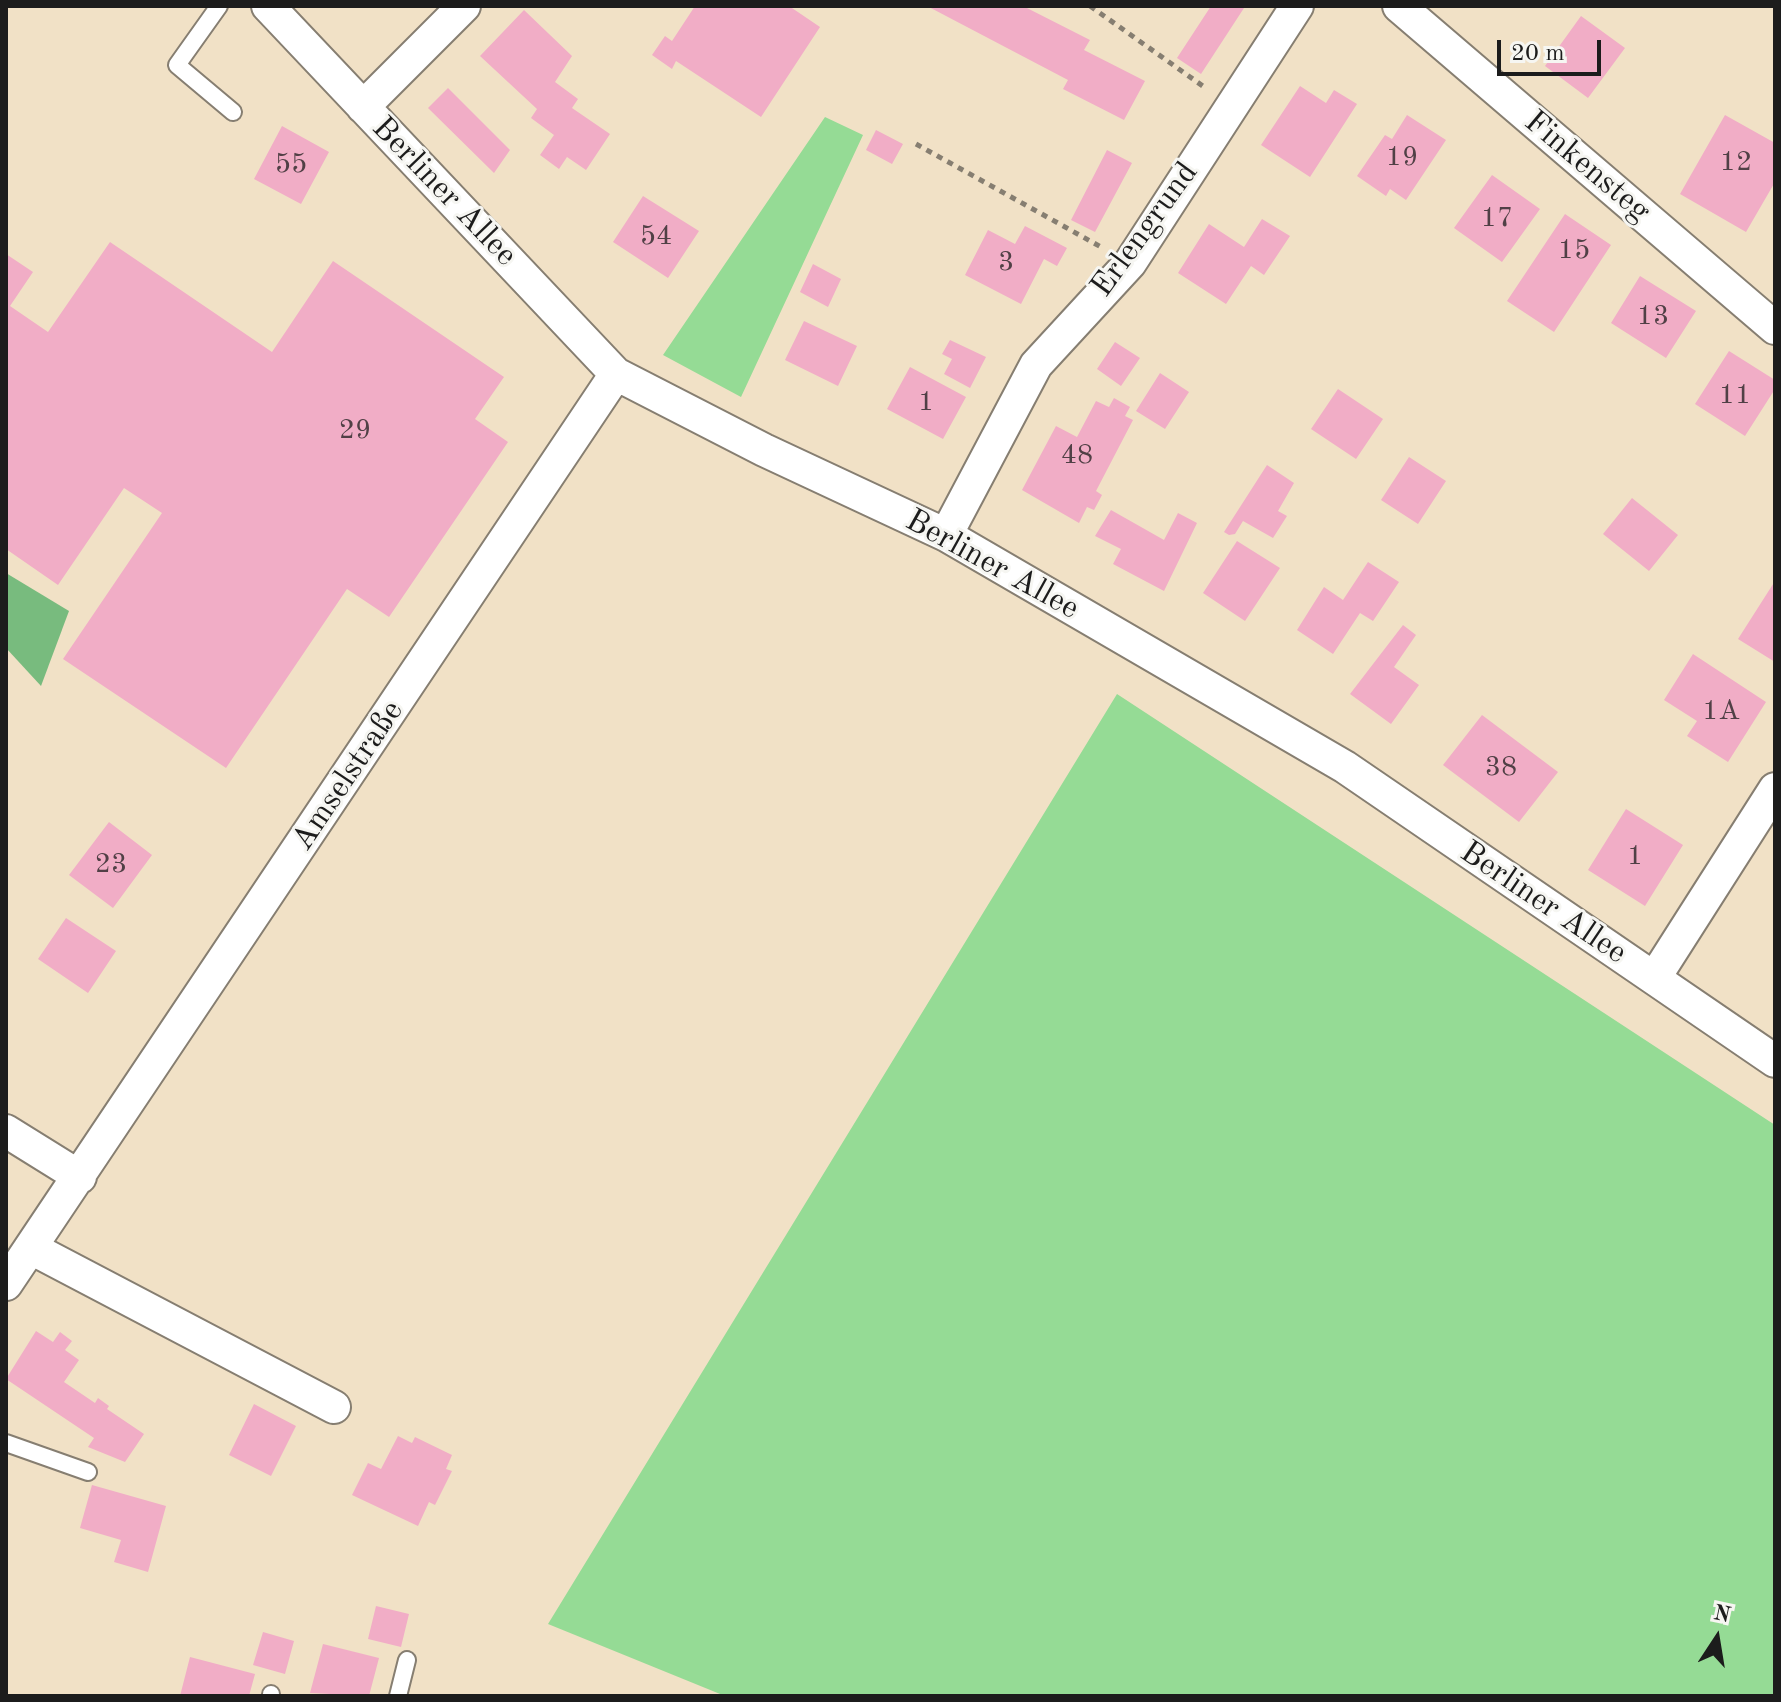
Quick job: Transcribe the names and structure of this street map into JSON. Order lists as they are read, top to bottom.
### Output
{
  "streets": {
    "street": [
      "Finkensteg",
      "Berliner Allee",
      "Erlengrund",
      "Amselstraße"
    ]
  },
  "crossings": [
    ["Berliner Allee", "Erlengrund"],
    ["Berliner Allee", "Amselstraße"]
  ],
  "house_numbers": [
    "19",
    "12",
    "55",
    "17",
    "54",
    "15",
    "3",
    "13",
    "11",
    "1",
    "29",
    "48",
    "1A",
    "38",
    "1",
    "23"
  ],
  "scale_bar": "20 m",
  "north": "top"
}
